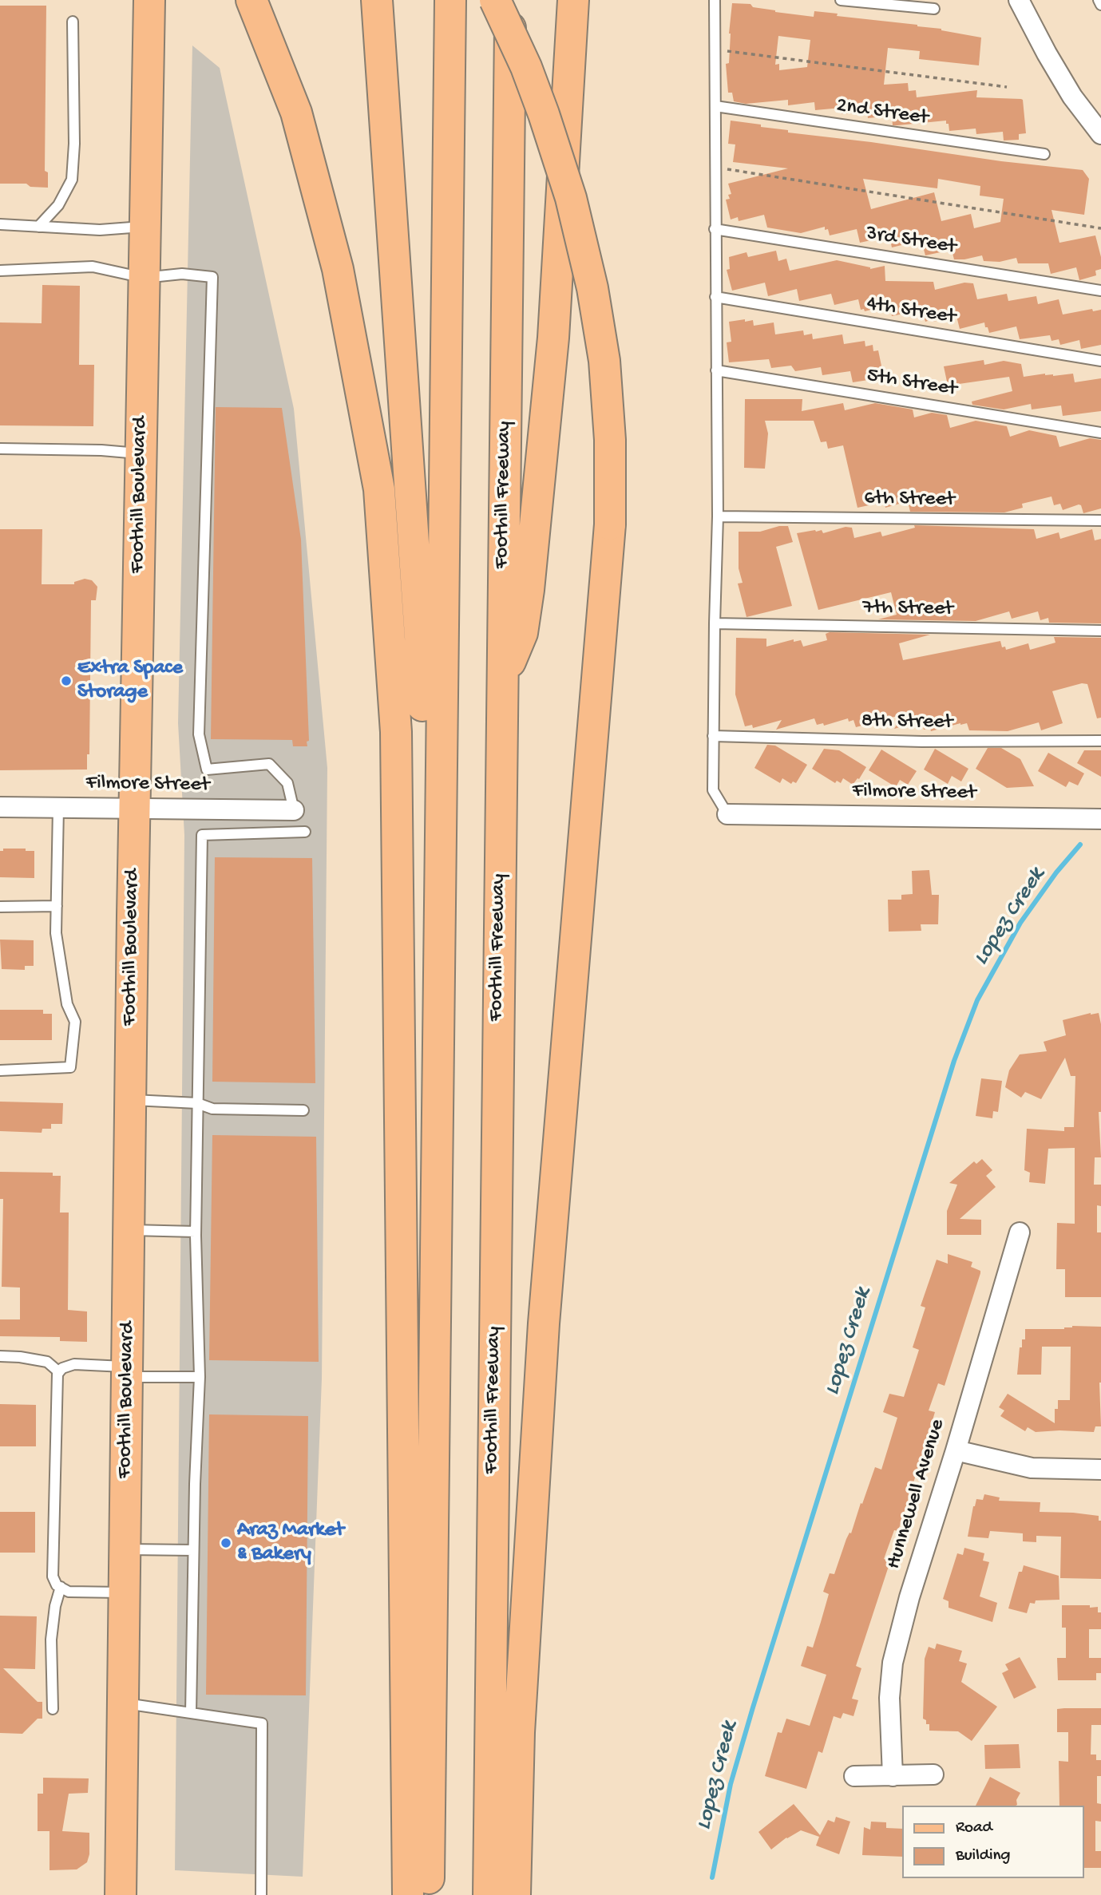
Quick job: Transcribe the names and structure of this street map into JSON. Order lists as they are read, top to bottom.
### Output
{
  "streets": {
    "main road": ["Foothill Boulevard", "Foothill Freeway"],
    "street": ["Filmore Street", "Hunnewell Avenue"],
    "lane": [
      "2nd Street",
      "3rd Street",
      "4th Street",
      "5th Street",
      "6th Street",
      "7th Street",
      "8th Street"
    ]
  },
  "crossings": [
    ["Foothill Boulevard", "Filmore Street"]
  ],
  "water": ["Lopez Creek"],
  "places": ["Extra Space Storage", "Araz Market & Bakery"],
  "legend": ["Road", "Building"]
}
